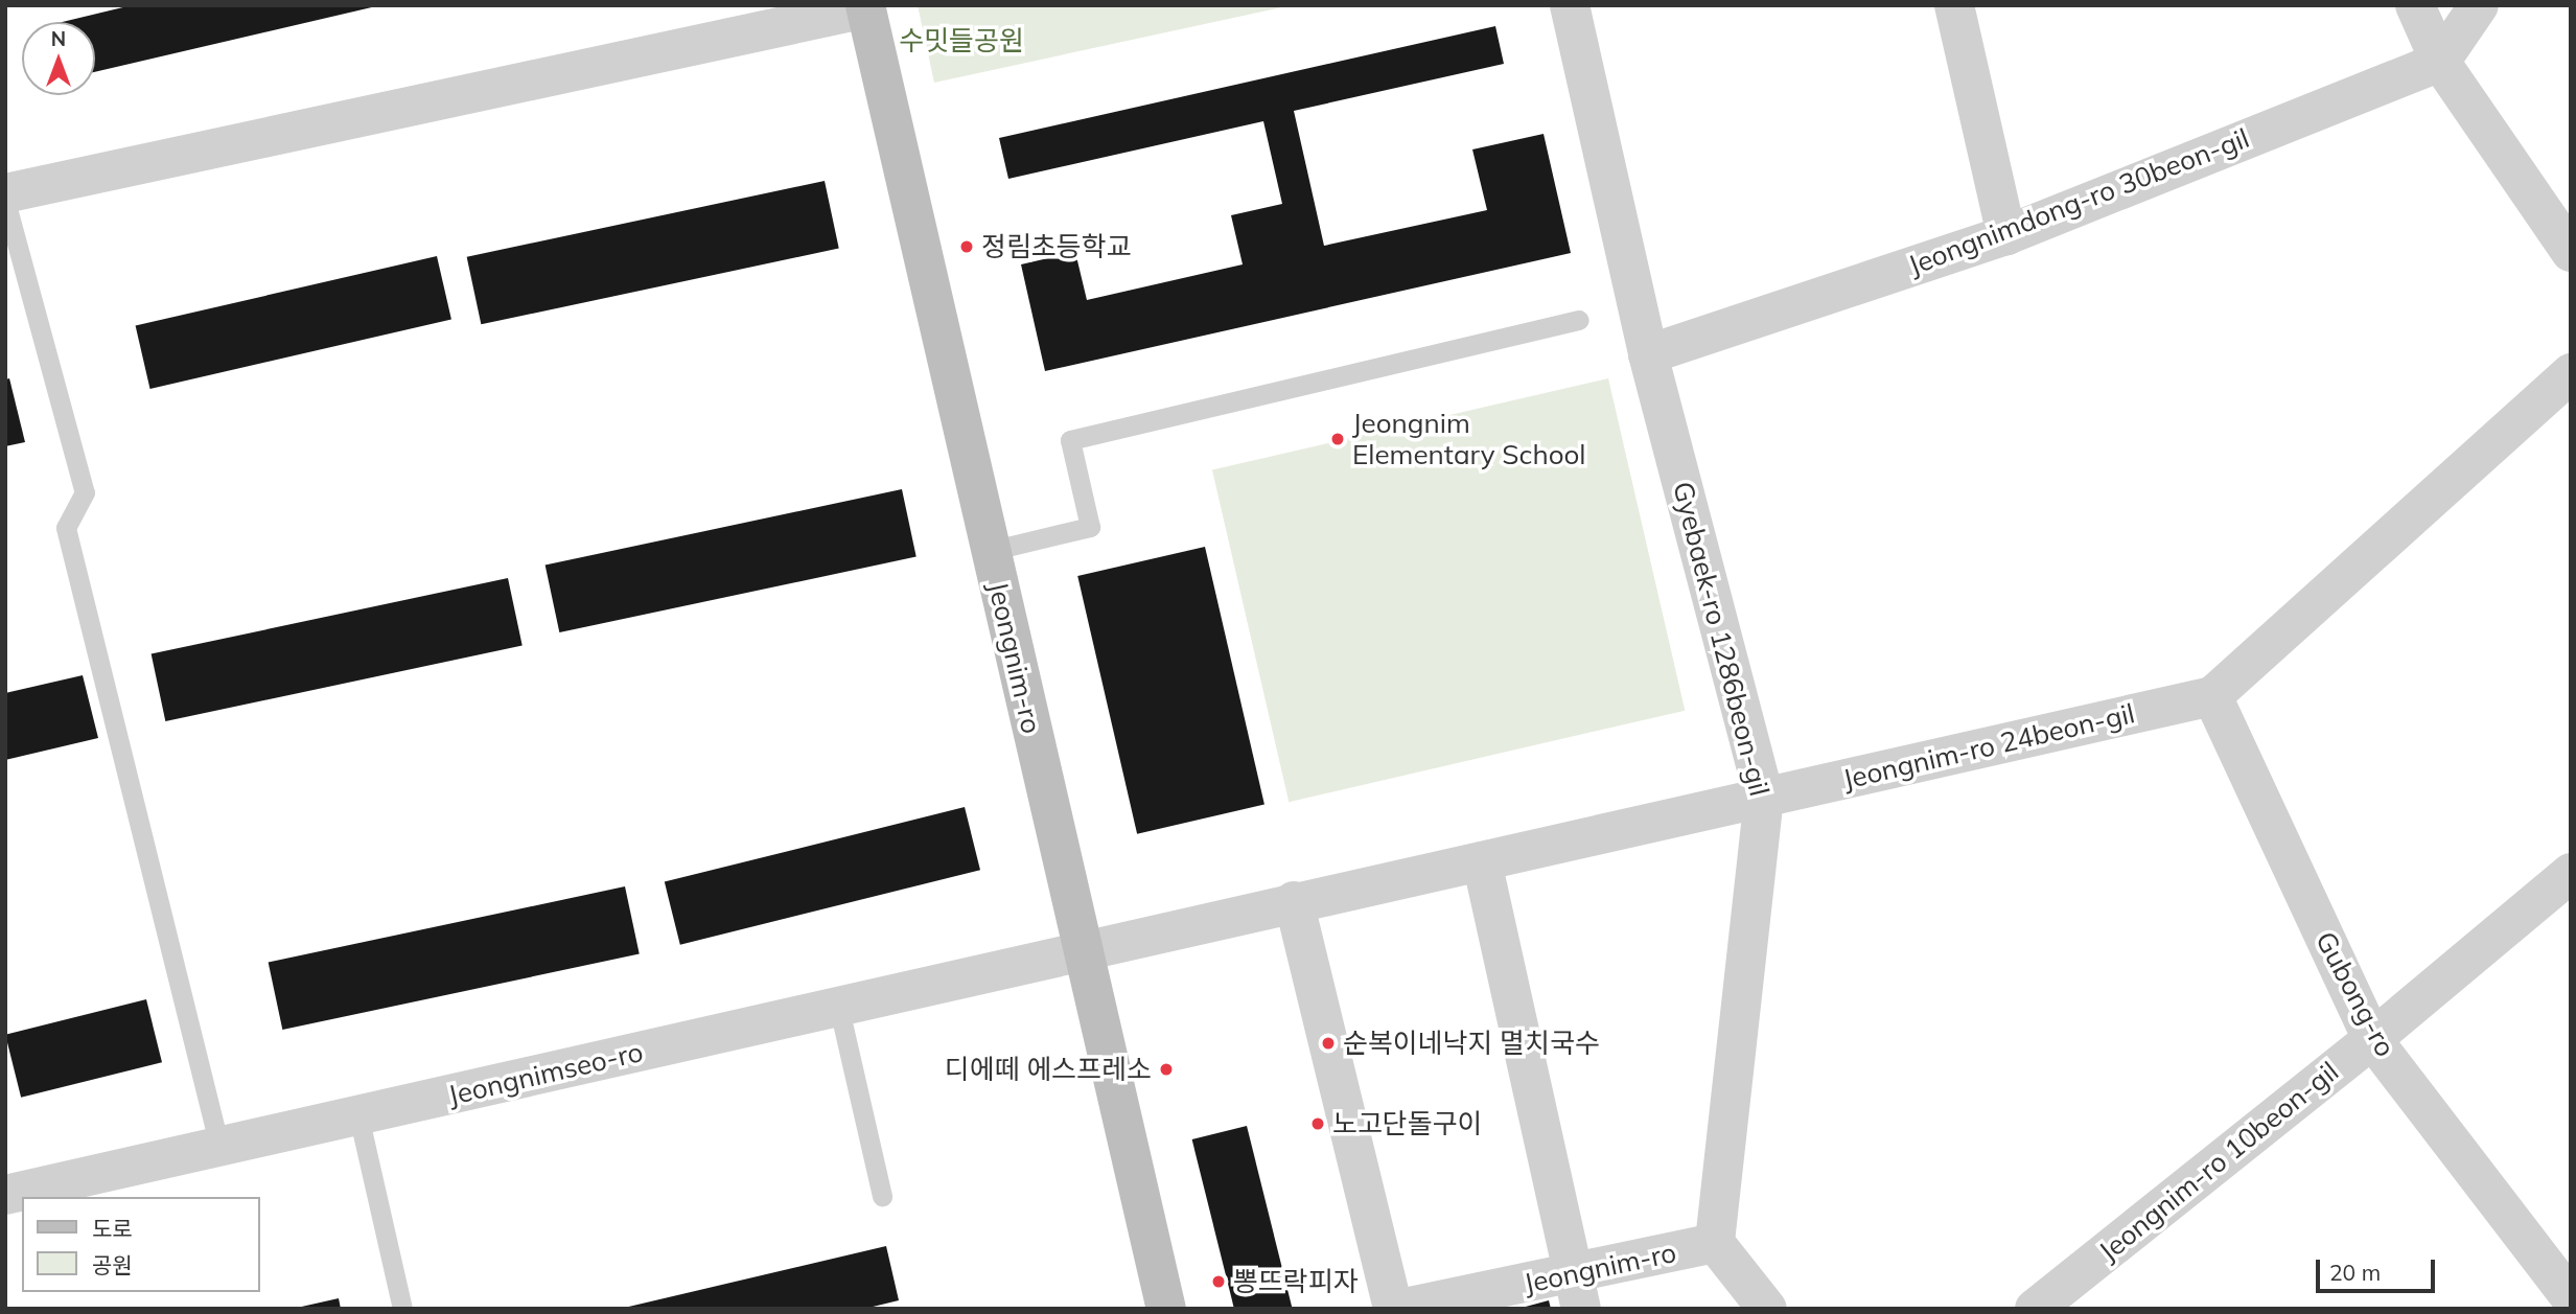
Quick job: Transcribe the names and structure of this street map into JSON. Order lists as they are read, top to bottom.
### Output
{
  "streets": {
    "main road": ["Jeongnim-ro"],
    "street": [
      "Jeongnimdong-ro 30beon-gil",
      "Gyebaek-ro 1286beon-gil",
      "Jeongnim-ro 24beon-gil",
      "Gubong-ro",
      "Jeongnimseo-ro",
      "Jeongnim-ro 10beon-gil"
    ]
  },
  "crossings": [
    ["Jeongnimdong-ro 30beon-gil", "Gyebaek-ro 1286beon-gil"],
    ["Gyebaek-ro 1286beon-gil", "Jeongnim-ro"],
    ["Gyebaek-ro 1286beon-gil", "Jeongnim-ro 24beon-gil"],
    ["Jeongnim-ro", "Jeongnim-ro 24beon-gil"],
    ["Jeongnim-ro", "Jeongnimseo-ro"],
    ["Jeongnim-ro 24beon-gil", "Gubong-ro"],
    ["Jeongnim-ro 24beon-gil", "Jeongnimseo-ro"],
    ["Gubong-ro", "Jeongnim-ro 10beon-gil"]
  ],
  "parks": ["수밋들공원"],
  "places": [
    "정림초등학교",
    "Jeongnim Elementary School",
    "순복이네낙지 멸치국수",
    "디에떼 에스프레소",
    "노고단돌구이",
    "뽕뜨락피자"
  ],
  "legend": ["도로", "공원"],
  "scale_bar": "20 m",
  "north": "top"
}
